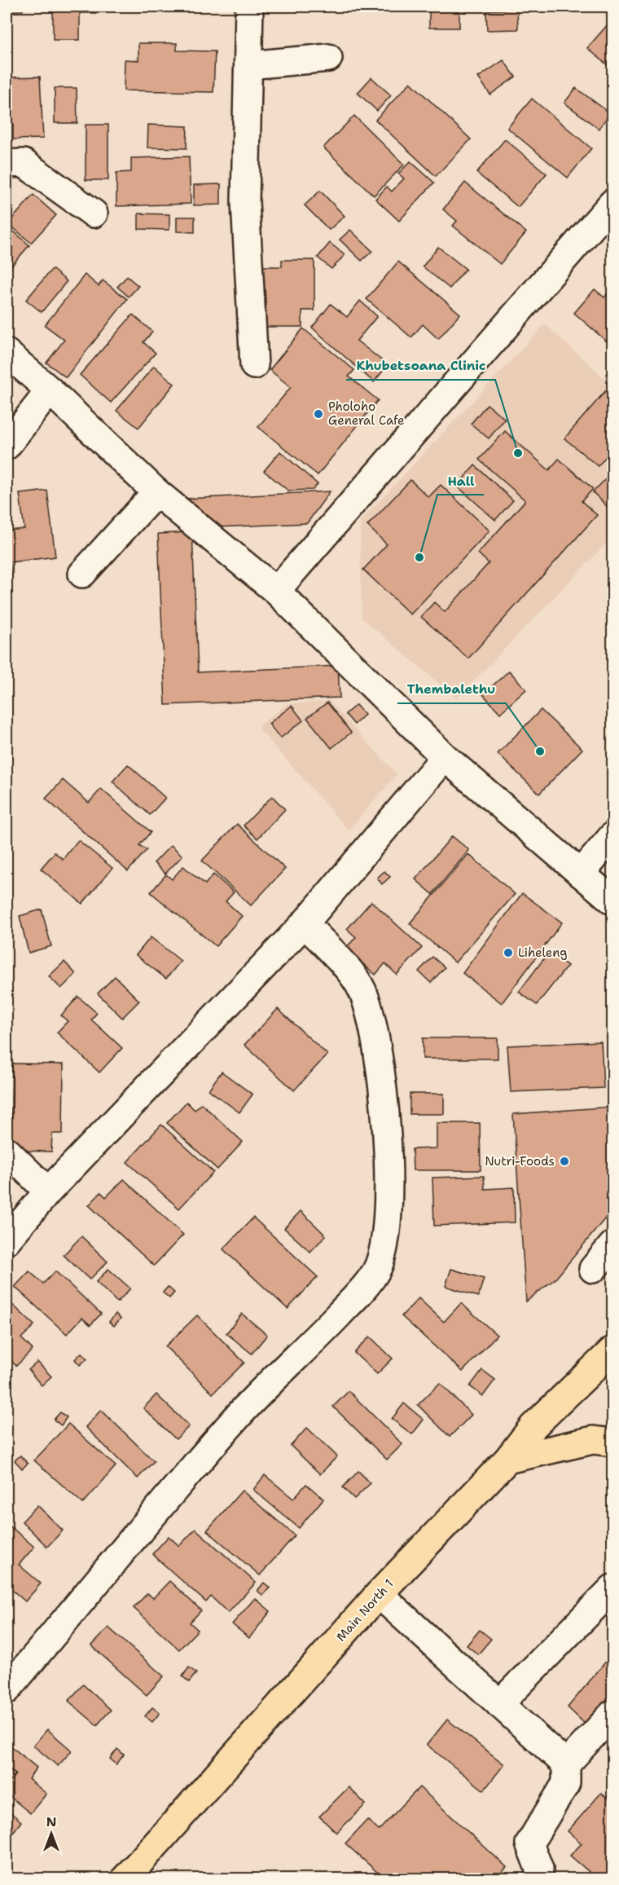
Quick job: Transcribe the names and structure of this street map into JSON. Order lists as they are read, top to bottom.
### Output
{
  "streets": {
    "main road": ["Main North 1"]
  },
  "places": [
    "Pholoho General Cafe",
    "Khubetsoana Clinic",
    "Hall",
    "Thembalethu",
    "Liheleng",
    "Nutri-Foods"
  ],
  "north": "top"
}
